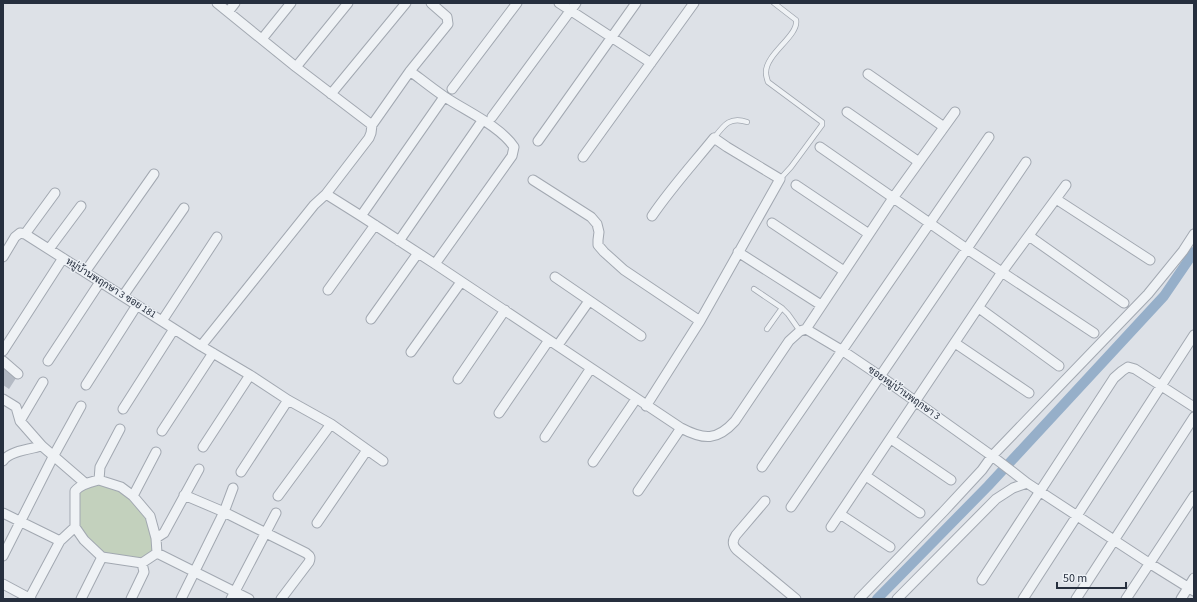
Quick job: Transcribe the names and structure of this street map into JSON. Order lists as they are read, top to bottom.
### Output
{
  "streets": {
    "street": ["หมู่บ้านพฤกษา 3 ซอย 181", "ซอยหมู่บ้านพฤกษา 3"]
  },
  "scale_bar": "50 m"
}
